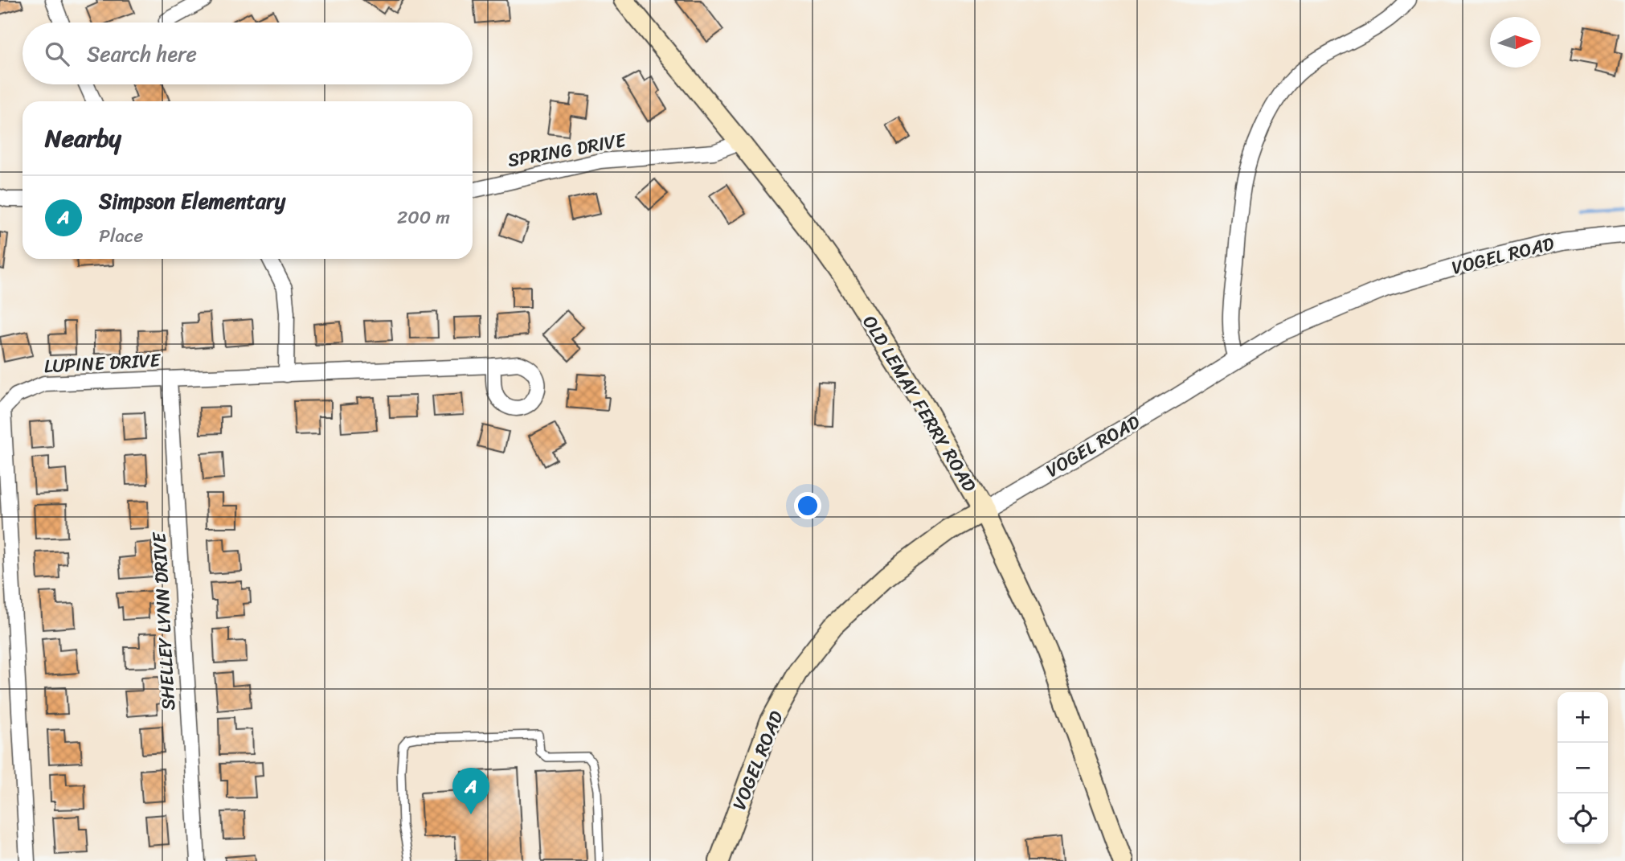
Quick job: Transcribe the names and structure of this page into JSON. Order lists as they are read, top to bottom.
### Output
{
  "streets": {
    "main road": ["VOGEL ROAD", "OLD LEMAY FERRY ROAD"],
    "street": ["SPRING DRIVE", "LUPINE DRIVE", "SHELLEY LYNN DRIVE"]
  },
  "crossings": [
    ["SPRING DRIVE", "OLD LEMAY FERRY ROAD"],
    ["VOGEL ROAD", "OLD LEMAY FERRY ROAD"],
    ["LUPINE DRIVE", "SHELLEY LYNN DRIVE"]
  ],
  "north": "right",
  "page": {
    "search": "Search here",
    "heading": "Nearby",
    "list": [
      {
        "mark": "A",
        "name": "Simpson Elementary",
        "note": "Place",
        "value": "200 m"
      }
    ],
    "map_buttons": ["+", "−"],
    "pins": "A"
  }
}
